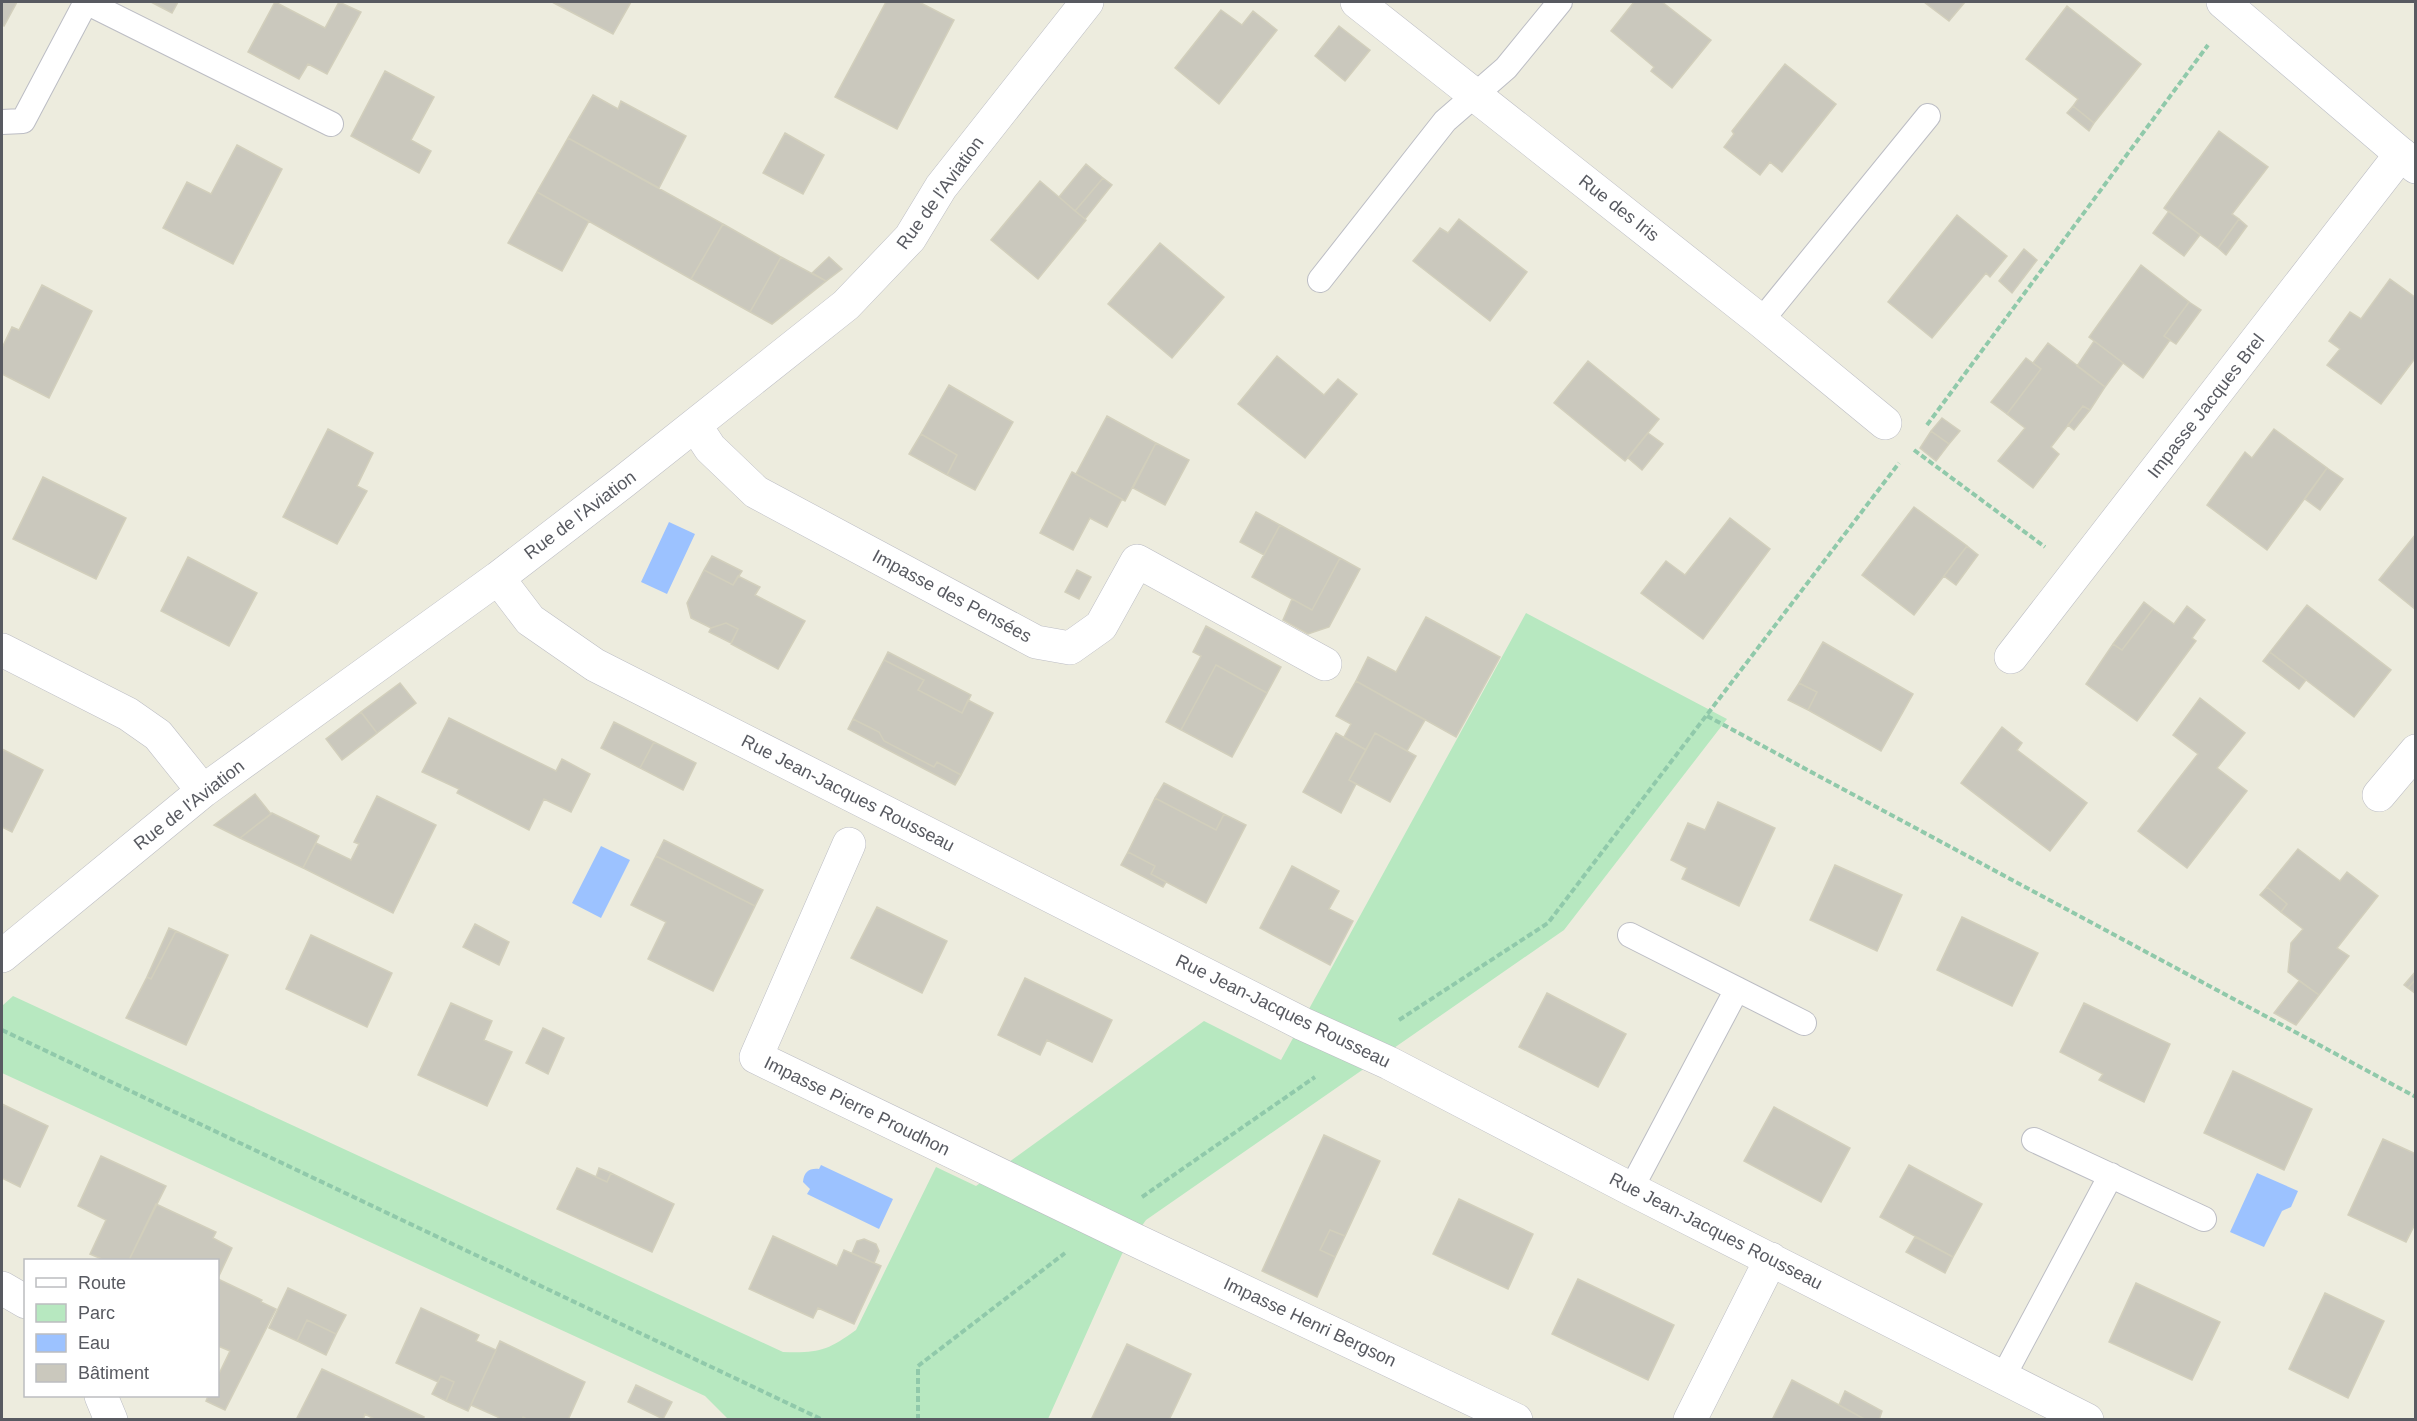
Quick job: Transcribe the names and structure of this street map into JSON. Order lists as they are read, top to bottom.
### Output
{
  "streets": {
    "street": [
      "Rue de l'Aviation",
      "Rue des Iris",
      "Impasse Jacques Brel",
      "Impasse des Pensées",
      "Rue Jean-Jacques Rousseau",
      "Impasse Pierre Proudhon",
      "Impasse Henri Bergson"
    ]
  },
  "crossings": [
    ["Rue de l'Aviation", "Impasse des Pensées"],
    ["Rue de l'Aviation", "Rue Jean-Jacques Rousseau"],
    ["Impasse Pierre Proudhon", "Impasse Henri Bergson"]
  ],
  "legend": [
    "Route",
    "Parc",
    "Eau",
    "Bâtiment"
  ]
}
